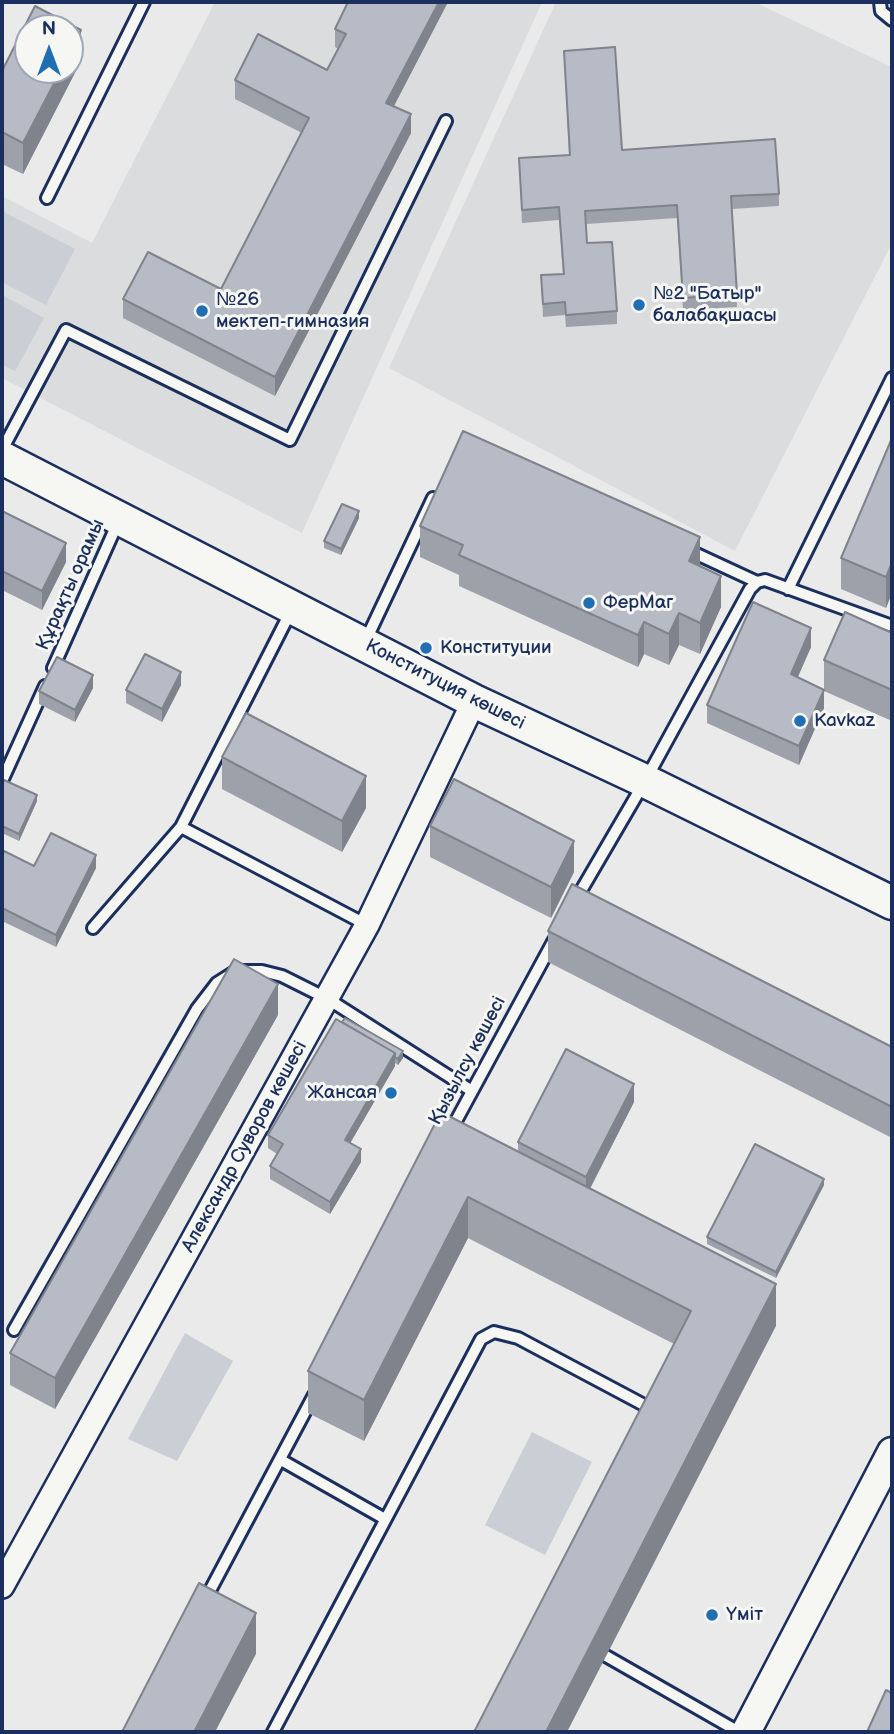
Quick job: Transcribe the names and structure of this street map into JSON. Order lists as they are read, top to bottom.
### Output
{
  "streets": {
    "main road": ["Конституция көшесі"],
    "street": ["Александр Суворов көшесі"],
    "lane": ["Құрақты орамы", "Қызылсу көшесі"]
  },
  "crossings": [
    ["Құрақты орамы", "Конституция көшесі"],
    ["Конституция көшесі", "Александр Суворов көшесі"]
  ],
  "places": [
    "№2 \"Батыр\" балабақшасы",
    "№26 мектеп-гимназия",
    "ФерМаг",
    "Конституции",
    "Kavkaz",
    "Жансая",
    "Үміт"
  ],
  "north": "top"
}
